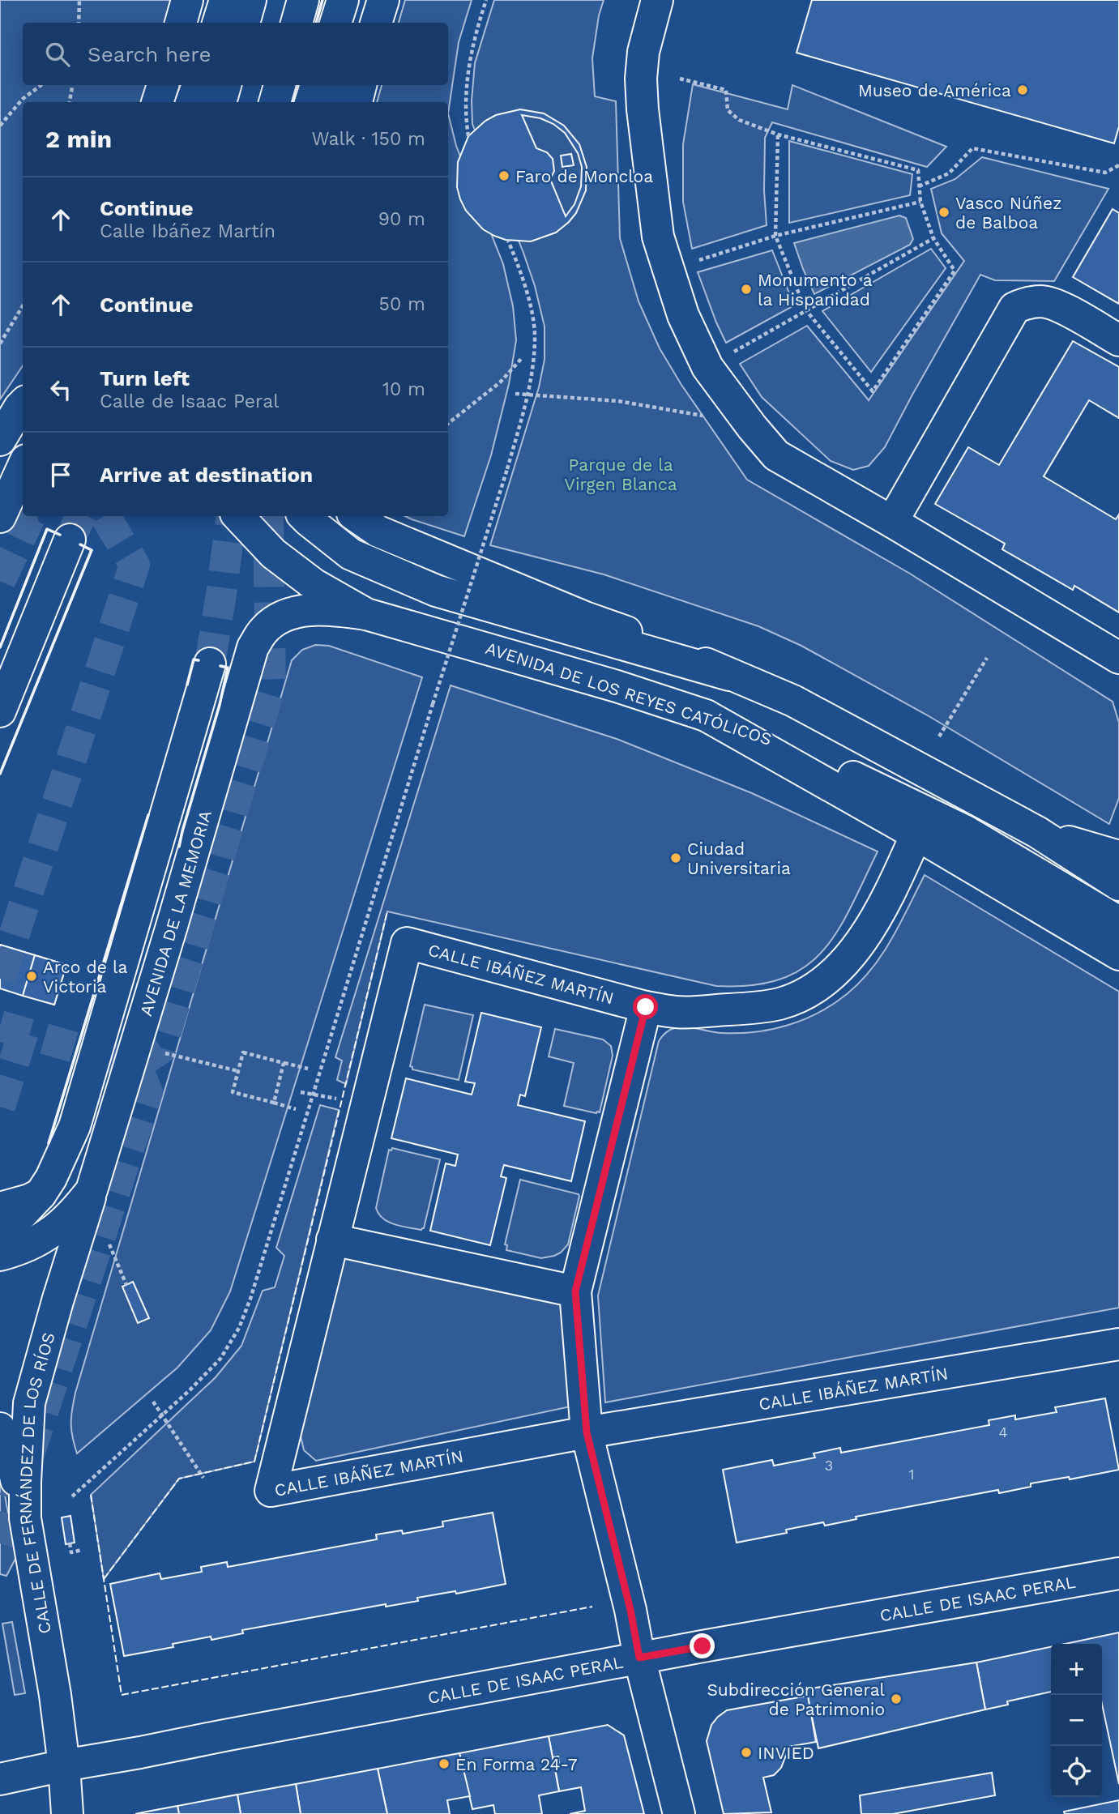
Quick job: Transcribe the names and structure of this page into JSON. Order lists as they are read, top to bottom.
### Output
{
  "streets": {
    "main road": [
      "AVENIDA DE LOS REYES CATÓLICOS",
      "AVENIDA DE LA MEMORIA",
      "CALLE IBÁÑEZ MARTÍN",
      "CALLE DE FERNÁNDEZ DE LOS RÍOS",
      "CALLE DE ISAAC PERAL"
    ]
  },
  "crossings": [
    ["AVENIDA DE LOS REYES CATÓLICOS", "AVENIDA DE LA MEMORIA"],
    ["AVENIDA DE LA MEMORIA", "CALLE DE FERNÁNDEZ DE LOS RÍOS"],
    ["CALLE DE FERNÁNDEZ DE LOS RÍOS", "CALLE DE ISAAC PERAL"]
  ],
  "parks": ["Parque de la Virgen Blanca"],
  "places": [
    "Museo de América",
    "Faro de Moncloa",
    "Vasco Núñez de Balboa",
    "Monumento a la Hispanidad",
    "Ciudad Universitaria",
    "Arco de la Victoria",
    "Subdirección General de Patrimonio",
    "INVIED",
    "En Forma 24-7"
  ],
  "house_numbers": ["4", "3", "1"],
  "page": {
    "search": "Search here",
    "heading": ["2 min", "Walk · 150 m"],
    "list": [
      ["Continue", "Calle Ibáñez Martín", "90 m"],
      ["Continue", "50 m"],
      ["Turn left", "Calle de Isaac Peral", "10 m"],
      "Arrive at destination"
    ],
    "map_buttons": ["+", "−"]
  }
}
